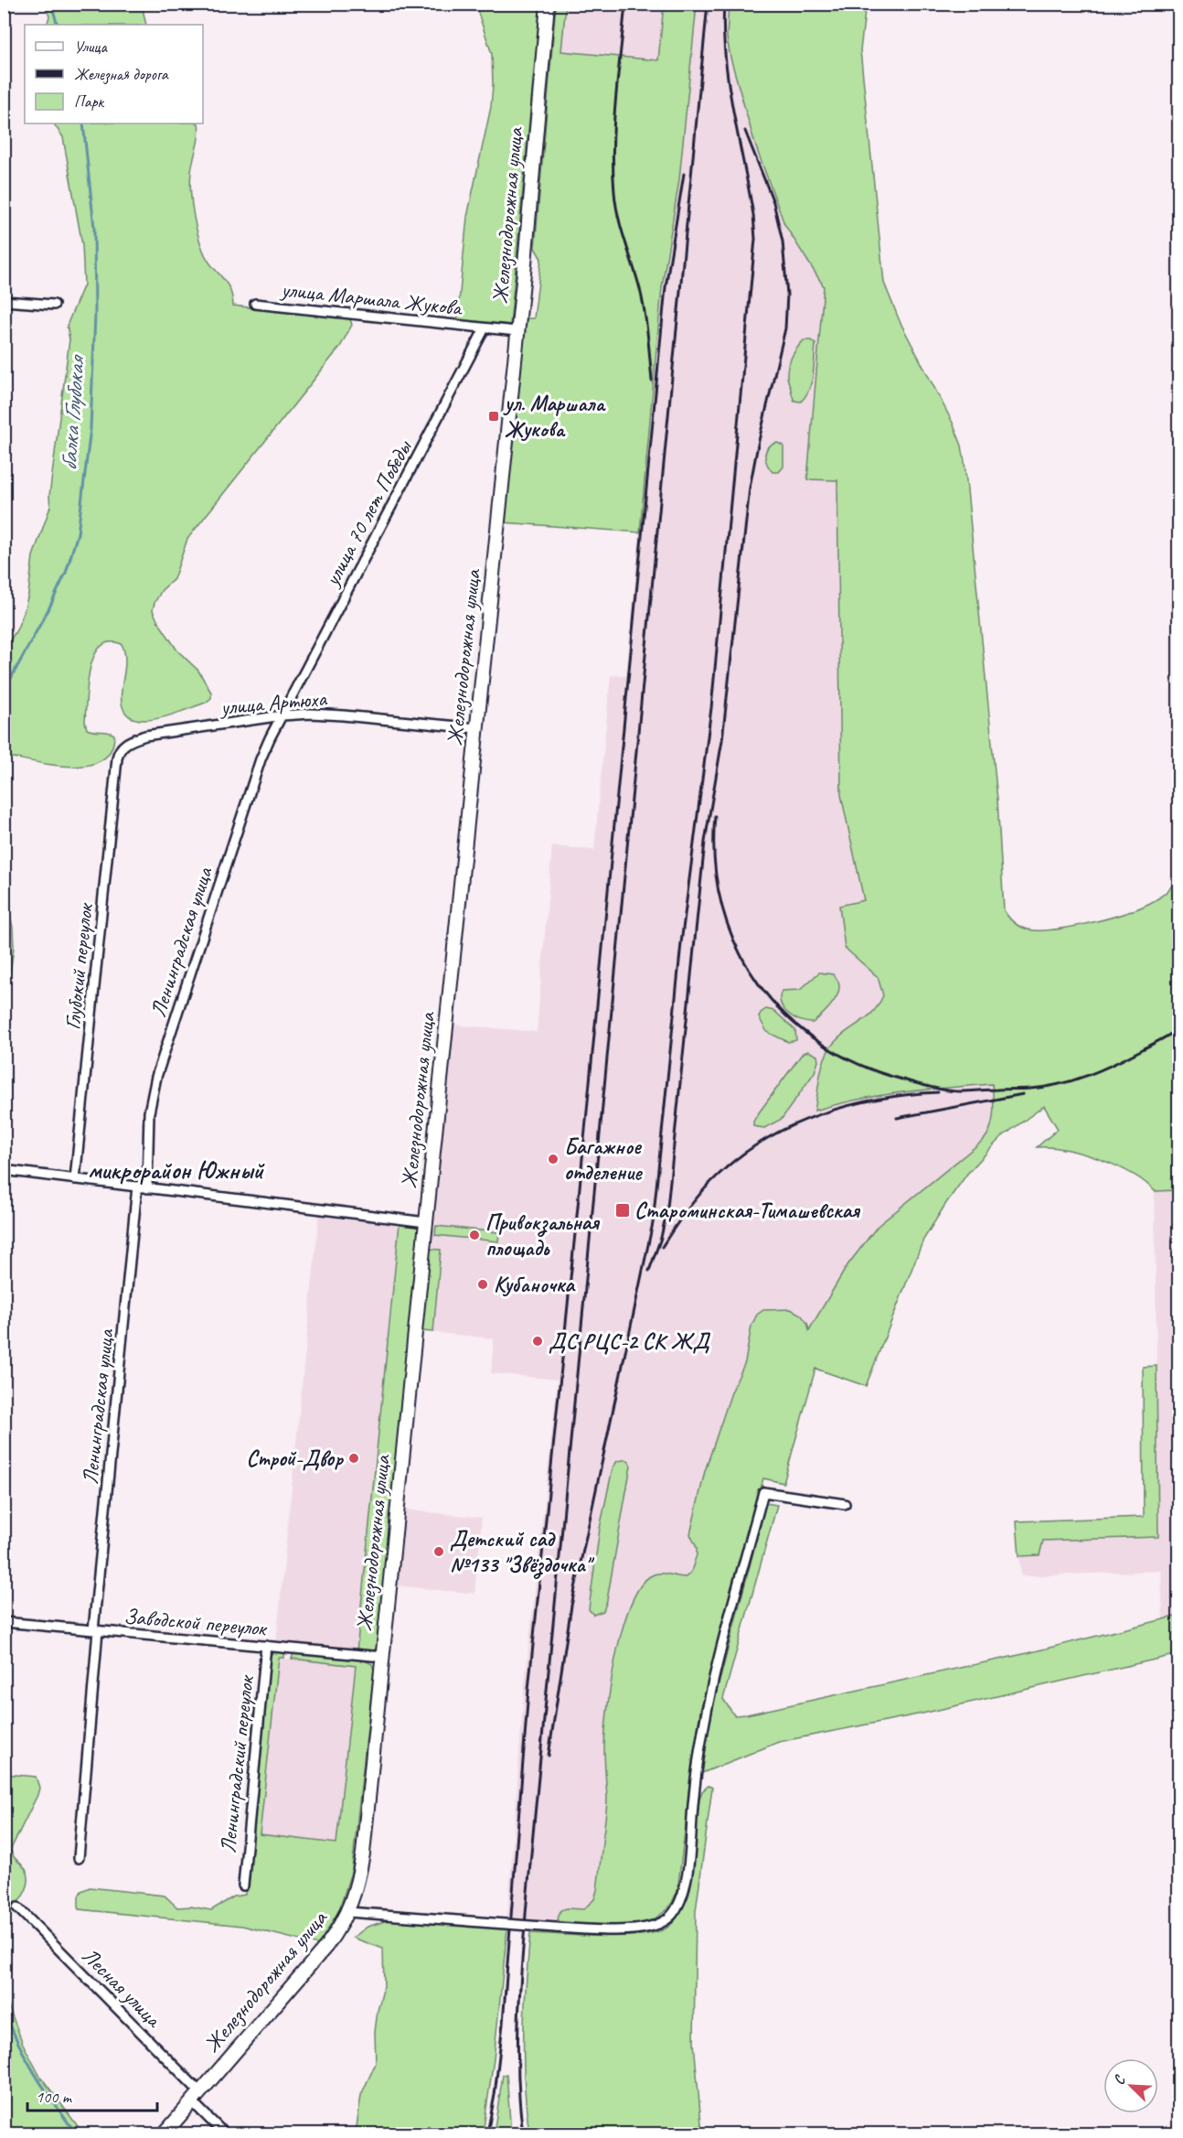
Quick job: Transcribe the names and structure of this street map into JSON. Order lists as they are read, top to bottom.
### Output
{
  "streets": {
    "main road": ["Железнодорожная улица"],
    "street": [
      "улица Маршала Жукова",
      "улица 70 лет Победы",
      "улица Артюха",
      "Ленинградская улица",
      "Глубокий переулок",
      "Заводской переулок",
      "Ленинградский переулок",
      "Лесная улица"
    ]
  },
  "crossings": [
    ["Железнодорожная улица", "улица Маршала Жукова"],
    ["Железнодорожная улица", "улица Артюха"],
    ["Железнодорожная улица", "Заводской переулок"],
    ["Железнодорожная улица", "Лесная улица"],
    ["улица Маршала Жукова", "улица 70 лет Победы"],
    ["улица 70 лет Победы", "улица Артюха"],
    ["улица 70 лет Победы", "Ленинградская улица"],
    ["улица Артюха", "Ленинградская улица"],
    ["улица Артюха", "Глубокий переулок"],
    ["Ленинградская улица", "Заводской переулок"],
    ["Заводской переулок", "Ленинградский переулок"]
  ],
  "districts": ["микрорайон Южный"],
  "water": ["балка Глубокая"],
  "places": {
    "transit": ["ул. Маршала Жукова", "Староминская-Тимашевская"],
    "other": [
      "Багажное отделение",
      "Привокзальная площадь",
      "Кубаночка",
      "ДС РЦС-2 СК ЖД",
      "Строй-Двор",
      "Детский сад №133 \"Звёздочка\""
    ]
  },
  "legend": ["Улица", "Железная дорога", "Парк"],
  "scale_bar": "100 m",
  "north": "top left"
}
